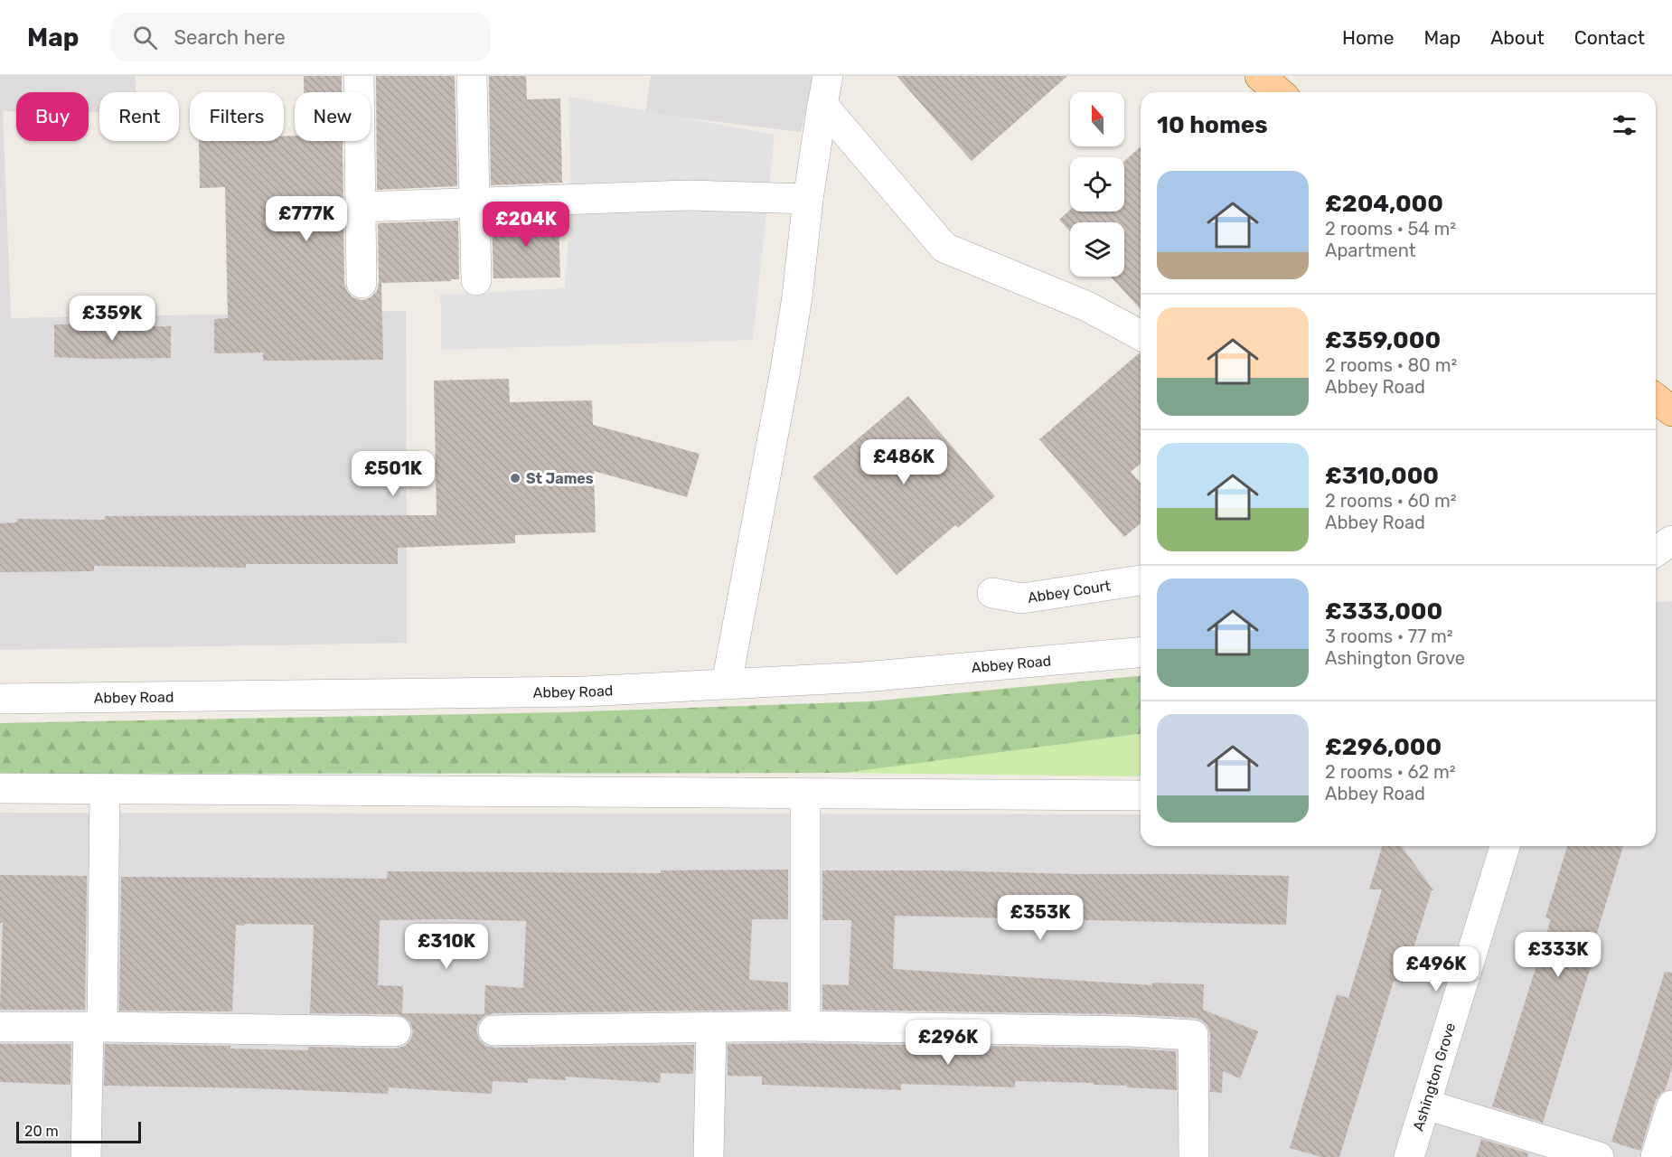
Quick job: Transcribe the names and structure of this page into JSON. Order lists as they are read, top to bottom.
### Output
{
  "streets": {
    "street": ["Abbey Court", "Abbey Road", "Ashington Grove"]
  },
  "places": ["St James"],
  "scale_bar": "20 m",
  "north": "top",
  "page": {
    "header": "Map",
    "search": "Search here",
    "nav": [
      "Home",
      "Map",
      "About",
      "Contact"
    ],
    "chip": [
      "Buy",
      "Rent",
      "Filters",
      "New"
    ],
    "heading": "10 homes",
    "list": [
      {
        "name": "£204,000",
        "note": "2 rooms · 54 m² · Apartment"
      },
      {
        "name": "£359,000",
        "note": "2 rooms · 80 m² · Abbey Road"
      },
      {
        "name": "£310,000",
        "note": "2 rooms · 60 m² · Abbey Road"
      },
      {
        "name": "£333,000",
        "note": "3 rooms · 77 m² · Ashington Grove"
      },
      {
        "name": "£296,000",
        "note": "2 rooms · 62 m² · Abbey Road"
      }
    ],
    "price": [
      "£777K",
      "£204K",
      "£359K",
      "£486K",
      "£501K",
      "£353K",
      "£310K",
      "£333K",
      "£496K",
      "£296K"
    ],
    "scale": "20 m"
  }
}
